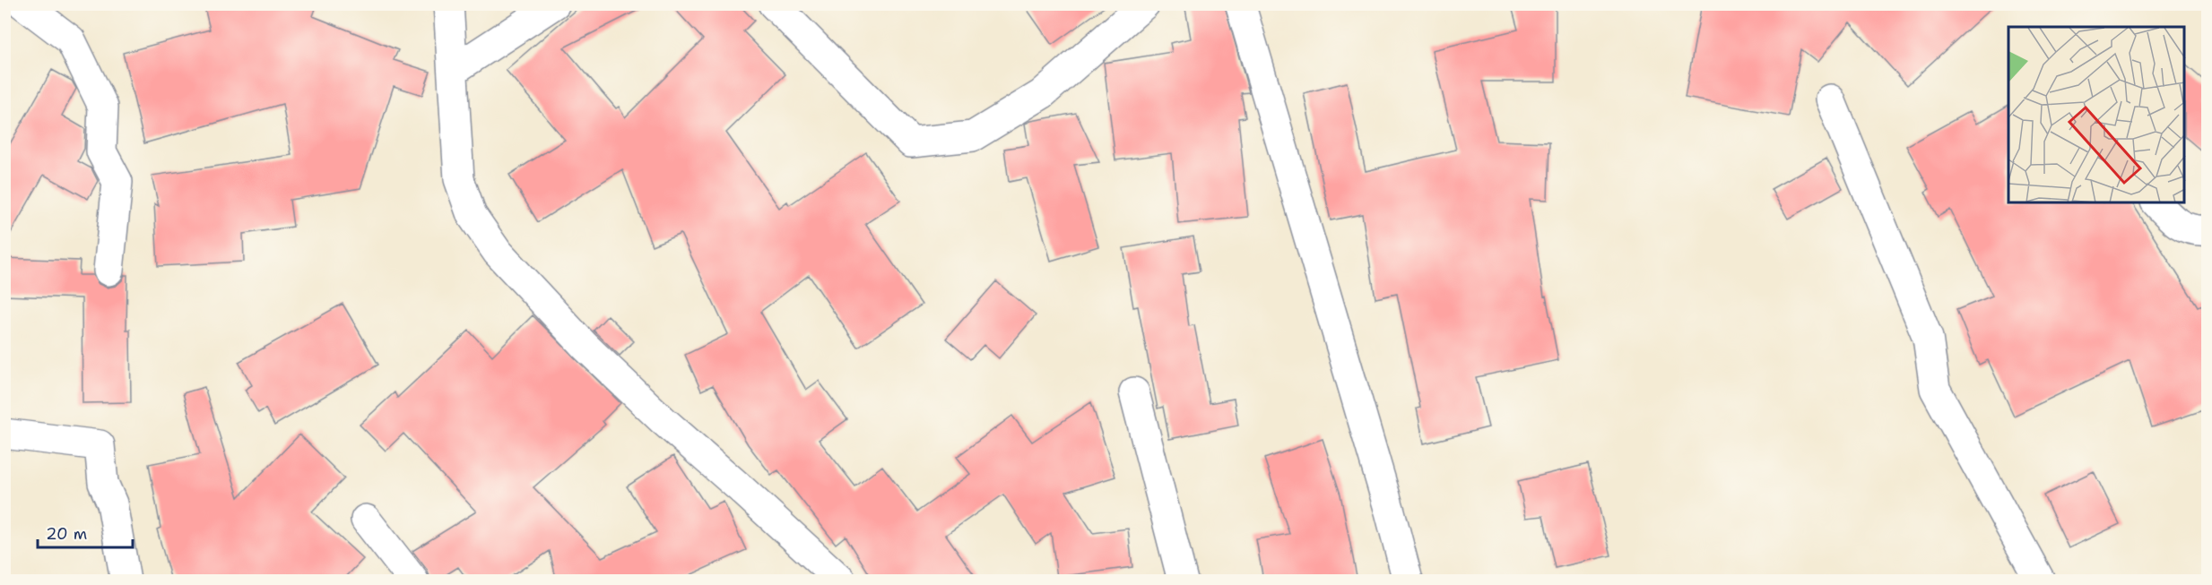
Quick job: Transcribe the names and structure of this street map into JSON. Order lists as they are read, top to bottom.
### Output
{
  "scale_bar": "20 m"
}
